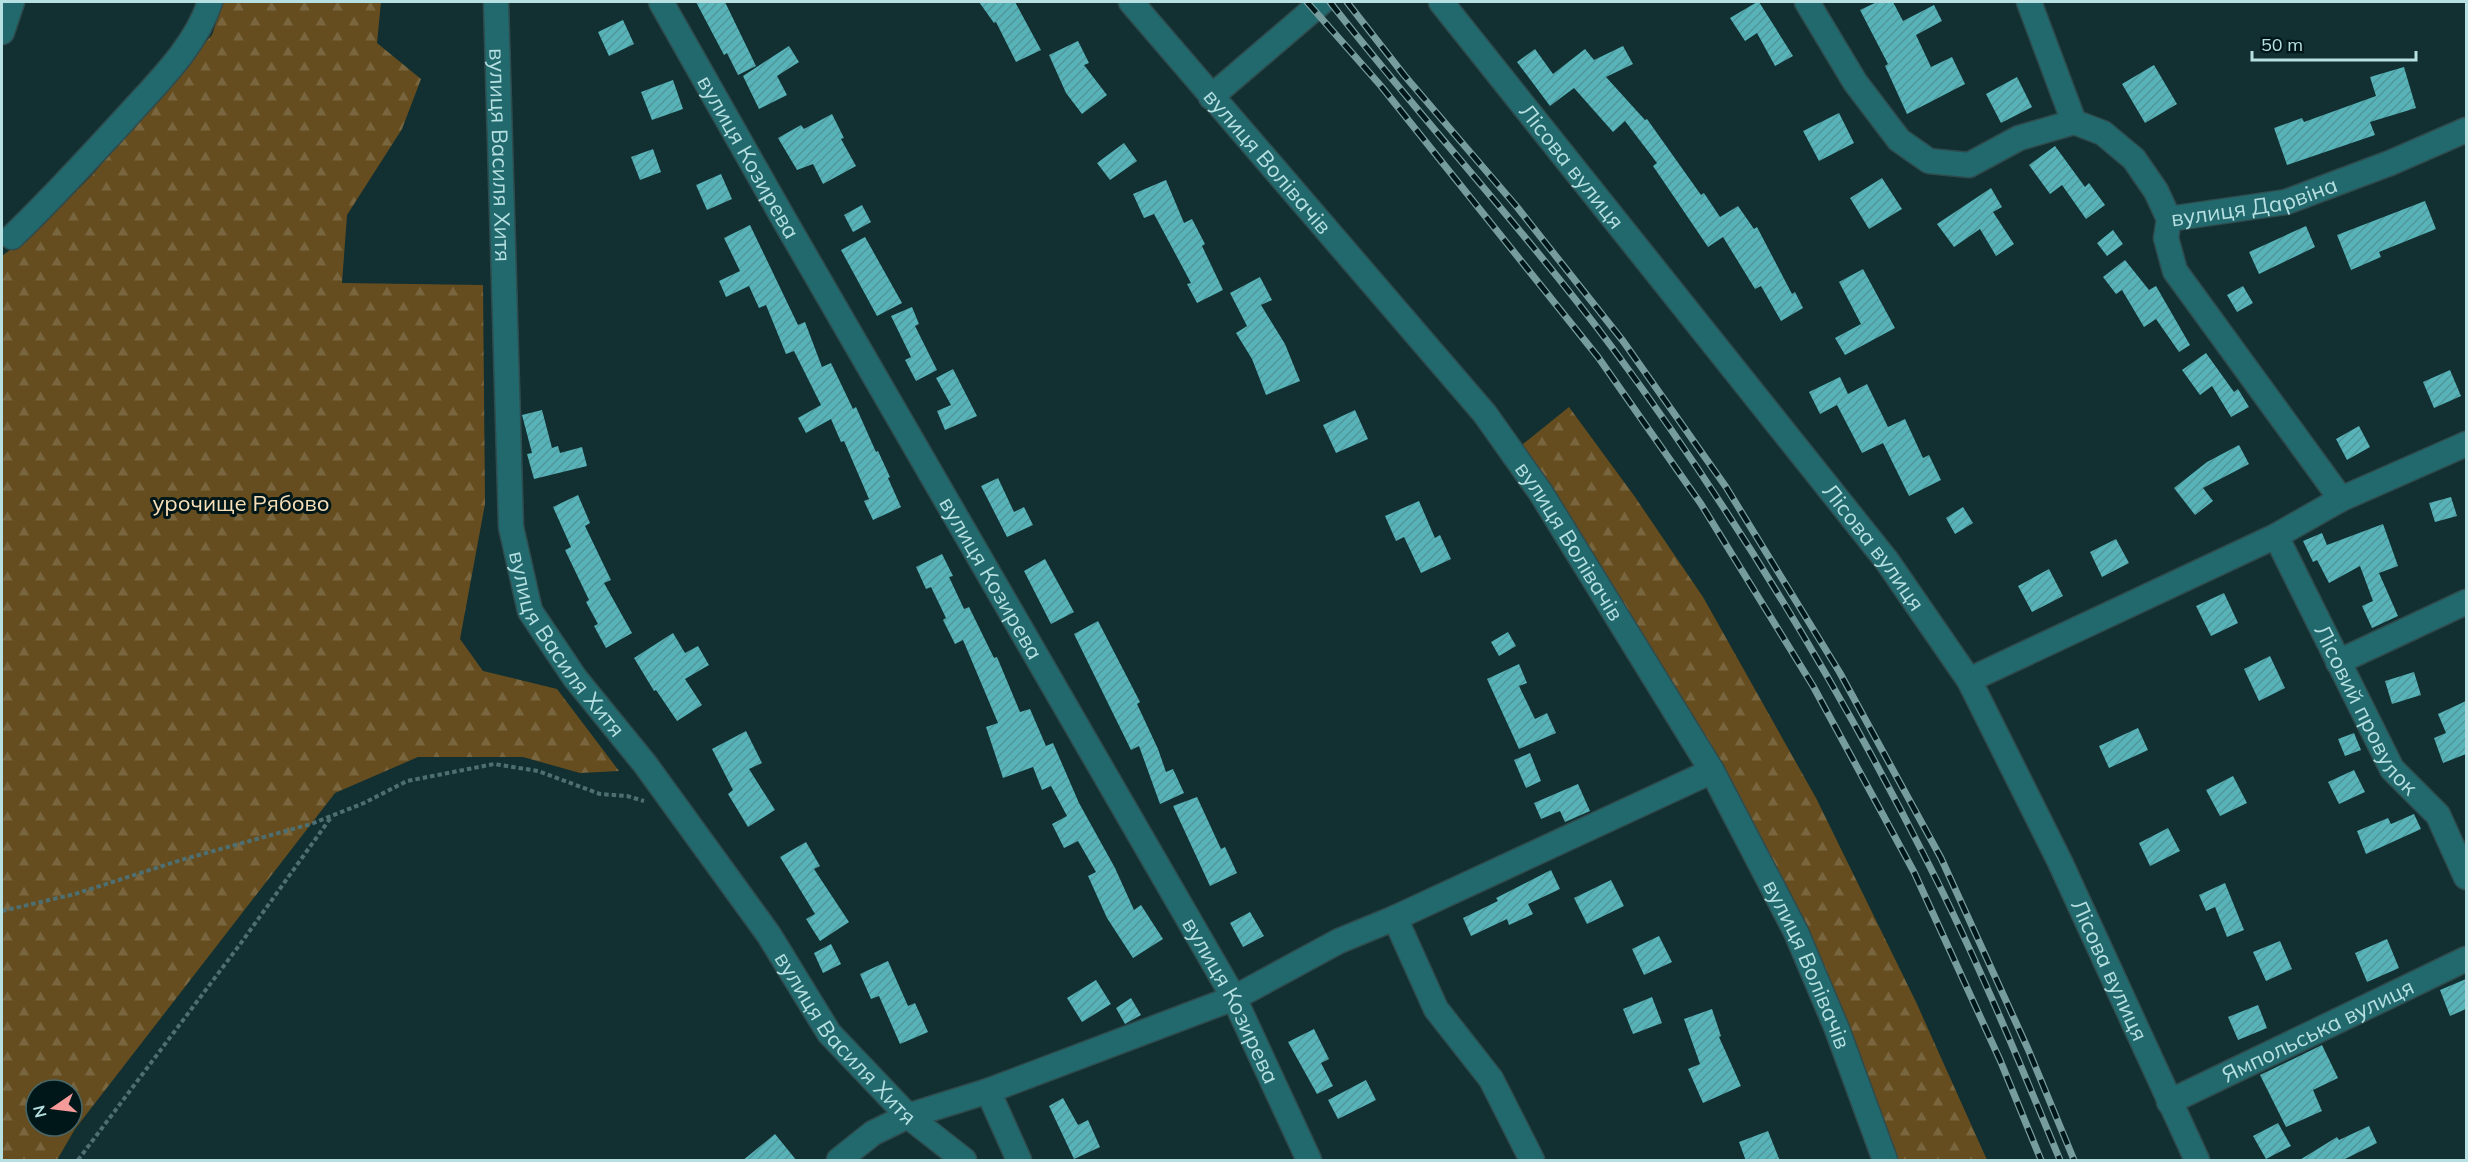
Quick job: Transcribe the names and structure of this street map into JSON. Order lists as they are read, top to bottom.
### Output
{
  "streets": {
    "street": [
      "вулиця Василя Хитя",
      "вулиця Козирева",
      "вулиця Волівачів",
      "Лісова вулиця",
      "вулиця Дарвіна",
      "Лісовий провулок",
      "Ямпольська вулиця"
    ]
  },
  "crossings": [
    ["Лісова вулиця", "Ямпольська вулиця"]
  ],
  "parks": ["урочище Рябово"],
  "scale_bar": "50 m",
  "north": "left"
}
